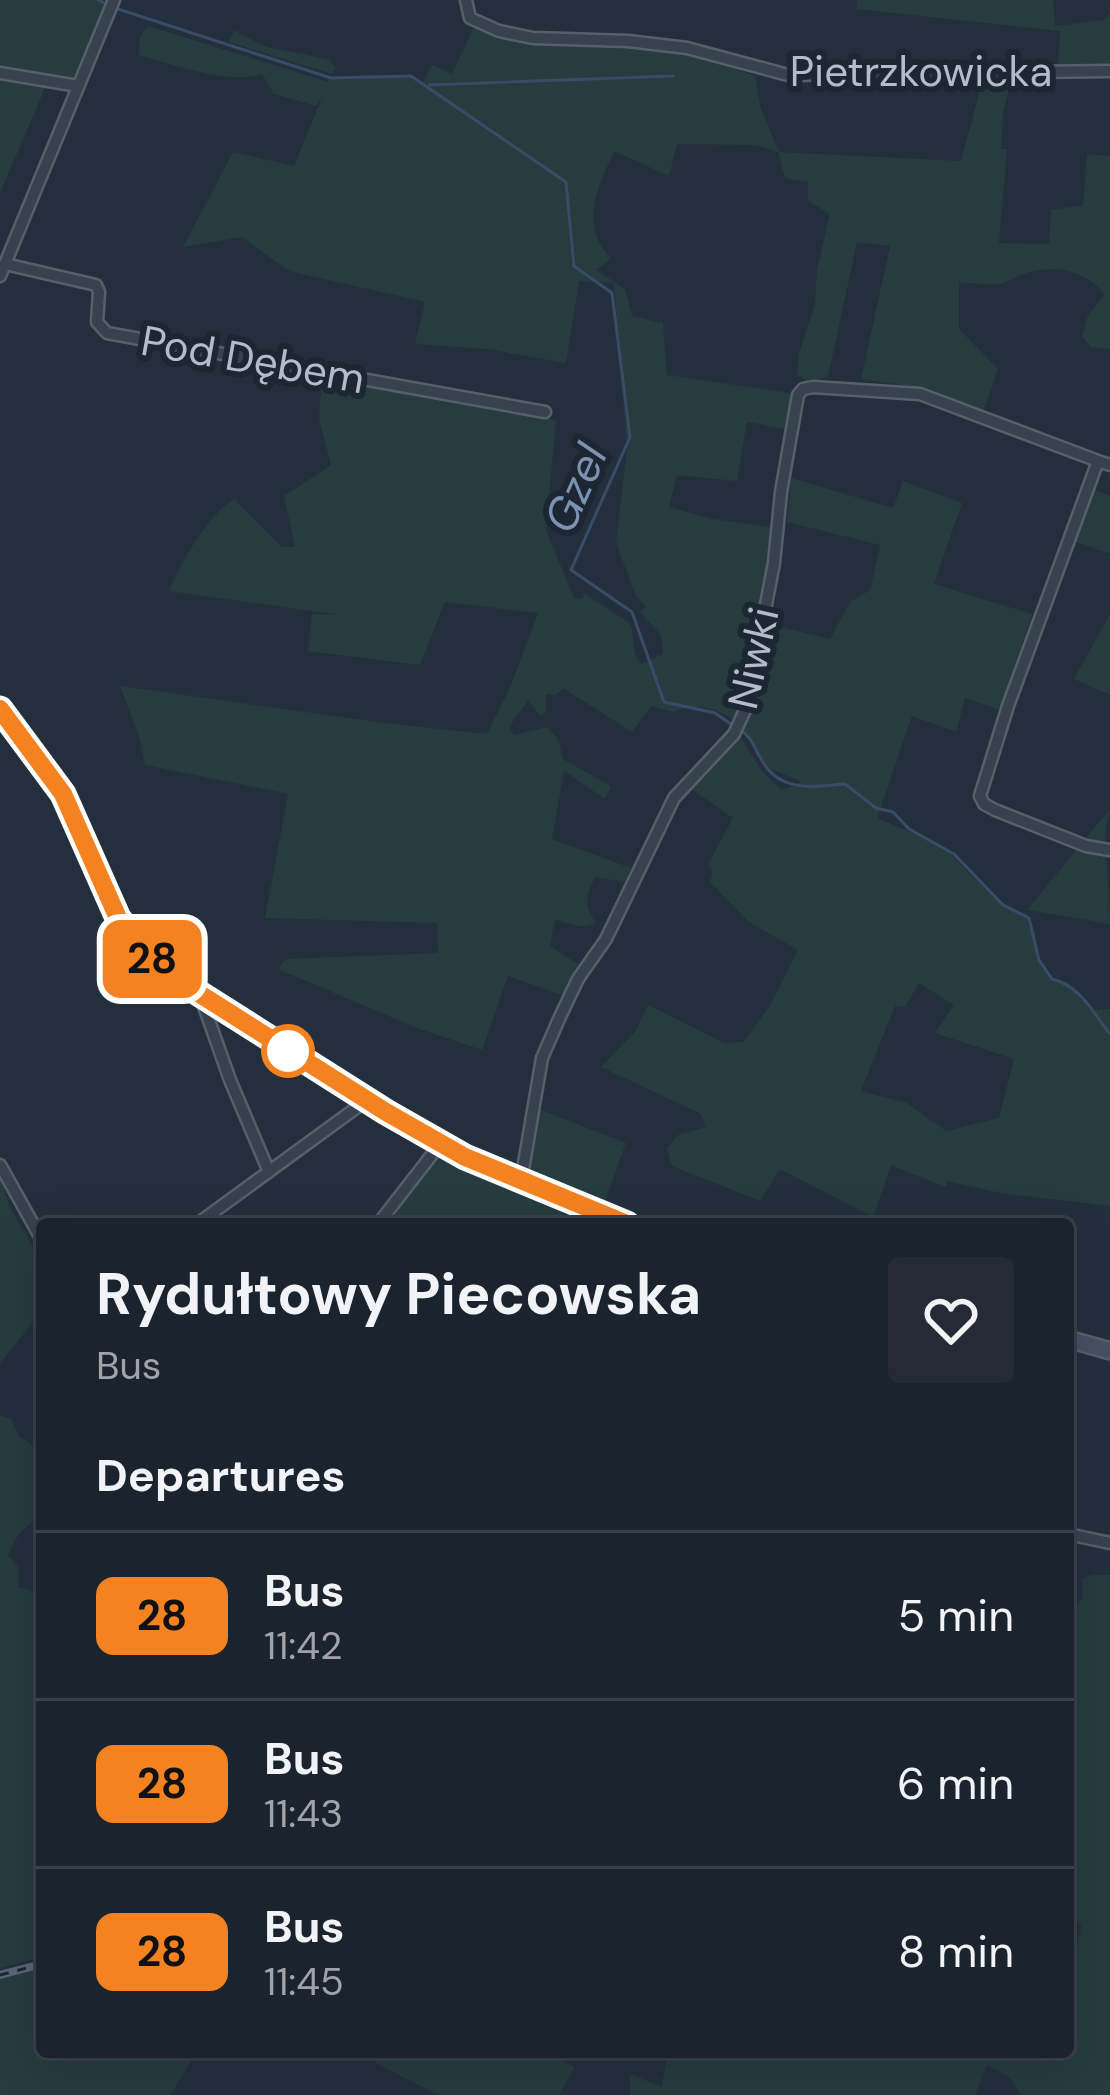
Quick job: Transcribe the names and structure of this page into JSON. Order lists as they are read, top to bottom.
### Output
{
  "streets": {
    "street": ["Pietrzkowicka", "Pod Dębem", "Niwki"]
  },
  "water": ["Gzel"],
  "lines": ["bus line 28"],
  "page": {
    "on_map": "28",
    "heading": [
      ["Rydułtowy Piecowska", "Bus"],
      "Departures"
    ],
    "list": [
      {
        "mark": "28",
        "name": "Bus",
        "note": "11:42",
        "value": "5 min"
      },
      {
        "mark": "28",
        "name": "Bus",
        "note": "11:43",
        "value": "6 min"
      },
      {
        "mark": "28",
        "name": "Bus",
        "note": "11:45",
        "value": "8 min"
      }
    ]
  }
}
